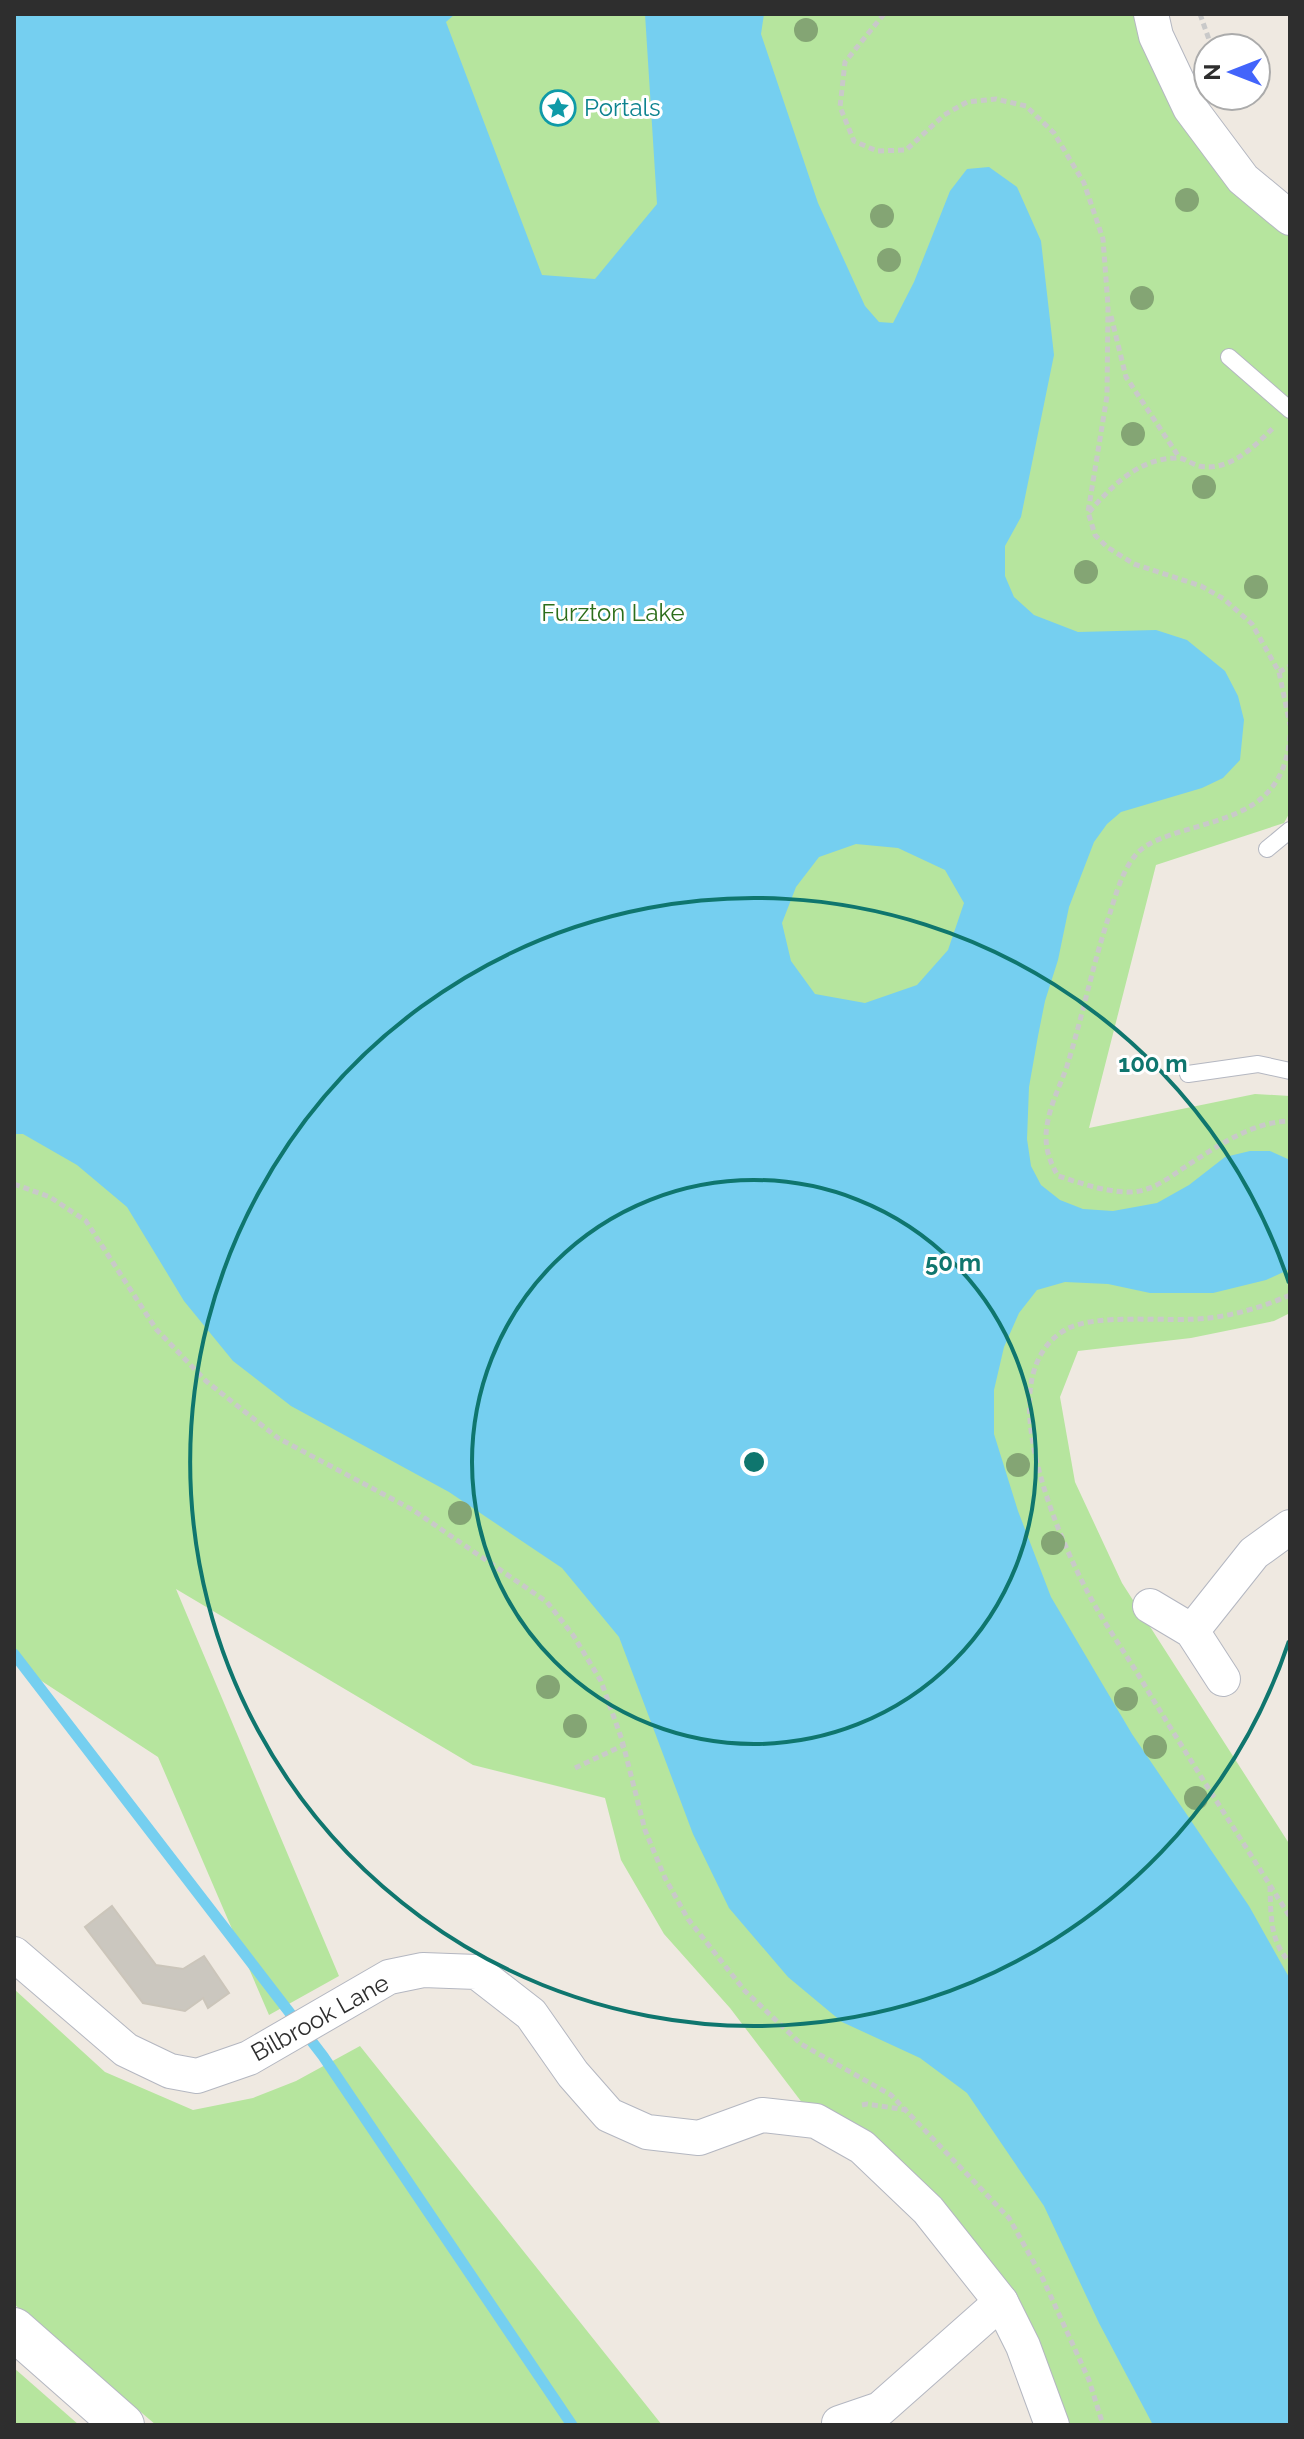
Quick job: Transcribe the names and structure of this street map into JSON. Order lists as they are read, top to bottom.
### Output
{
  "streets": {
    "street": ["Bilbrook Lane"]
  },
  "parks": ["Furzton Lake"],
  "places": {
    "place": ["Portals"]
  },
  "north": "left",
  "rings": ["100 m", "50 m"]
}
